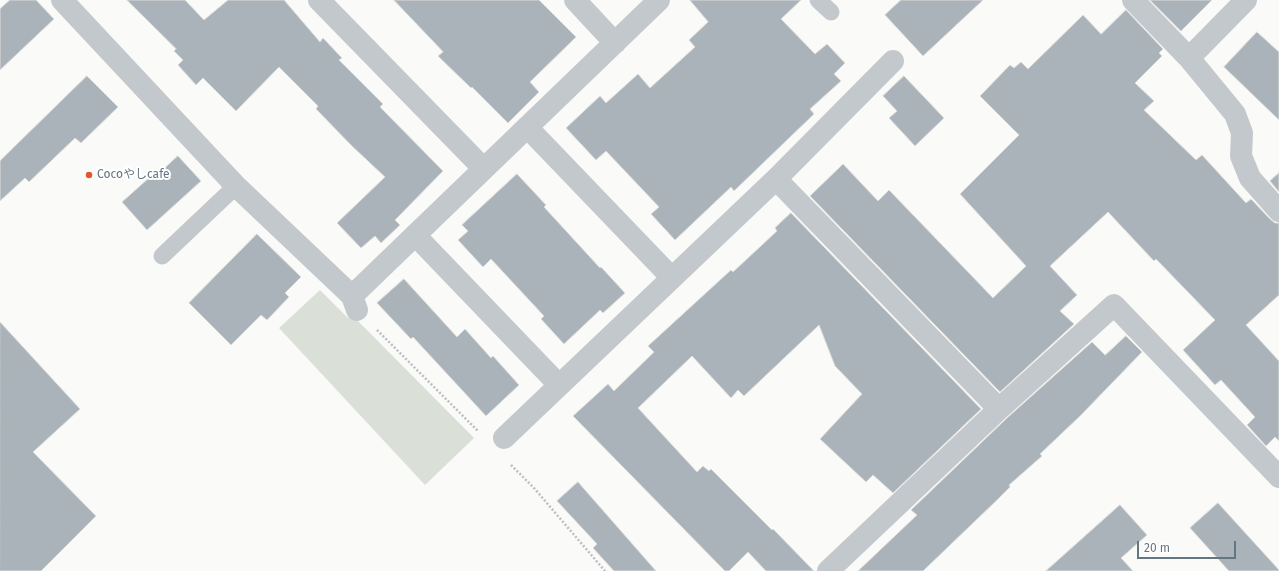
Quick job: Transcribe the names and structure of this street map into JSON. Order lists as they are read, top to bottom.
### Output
{
  "places": ["Cocoやしcafe"],
  "scale_bar": "20 m"
}
